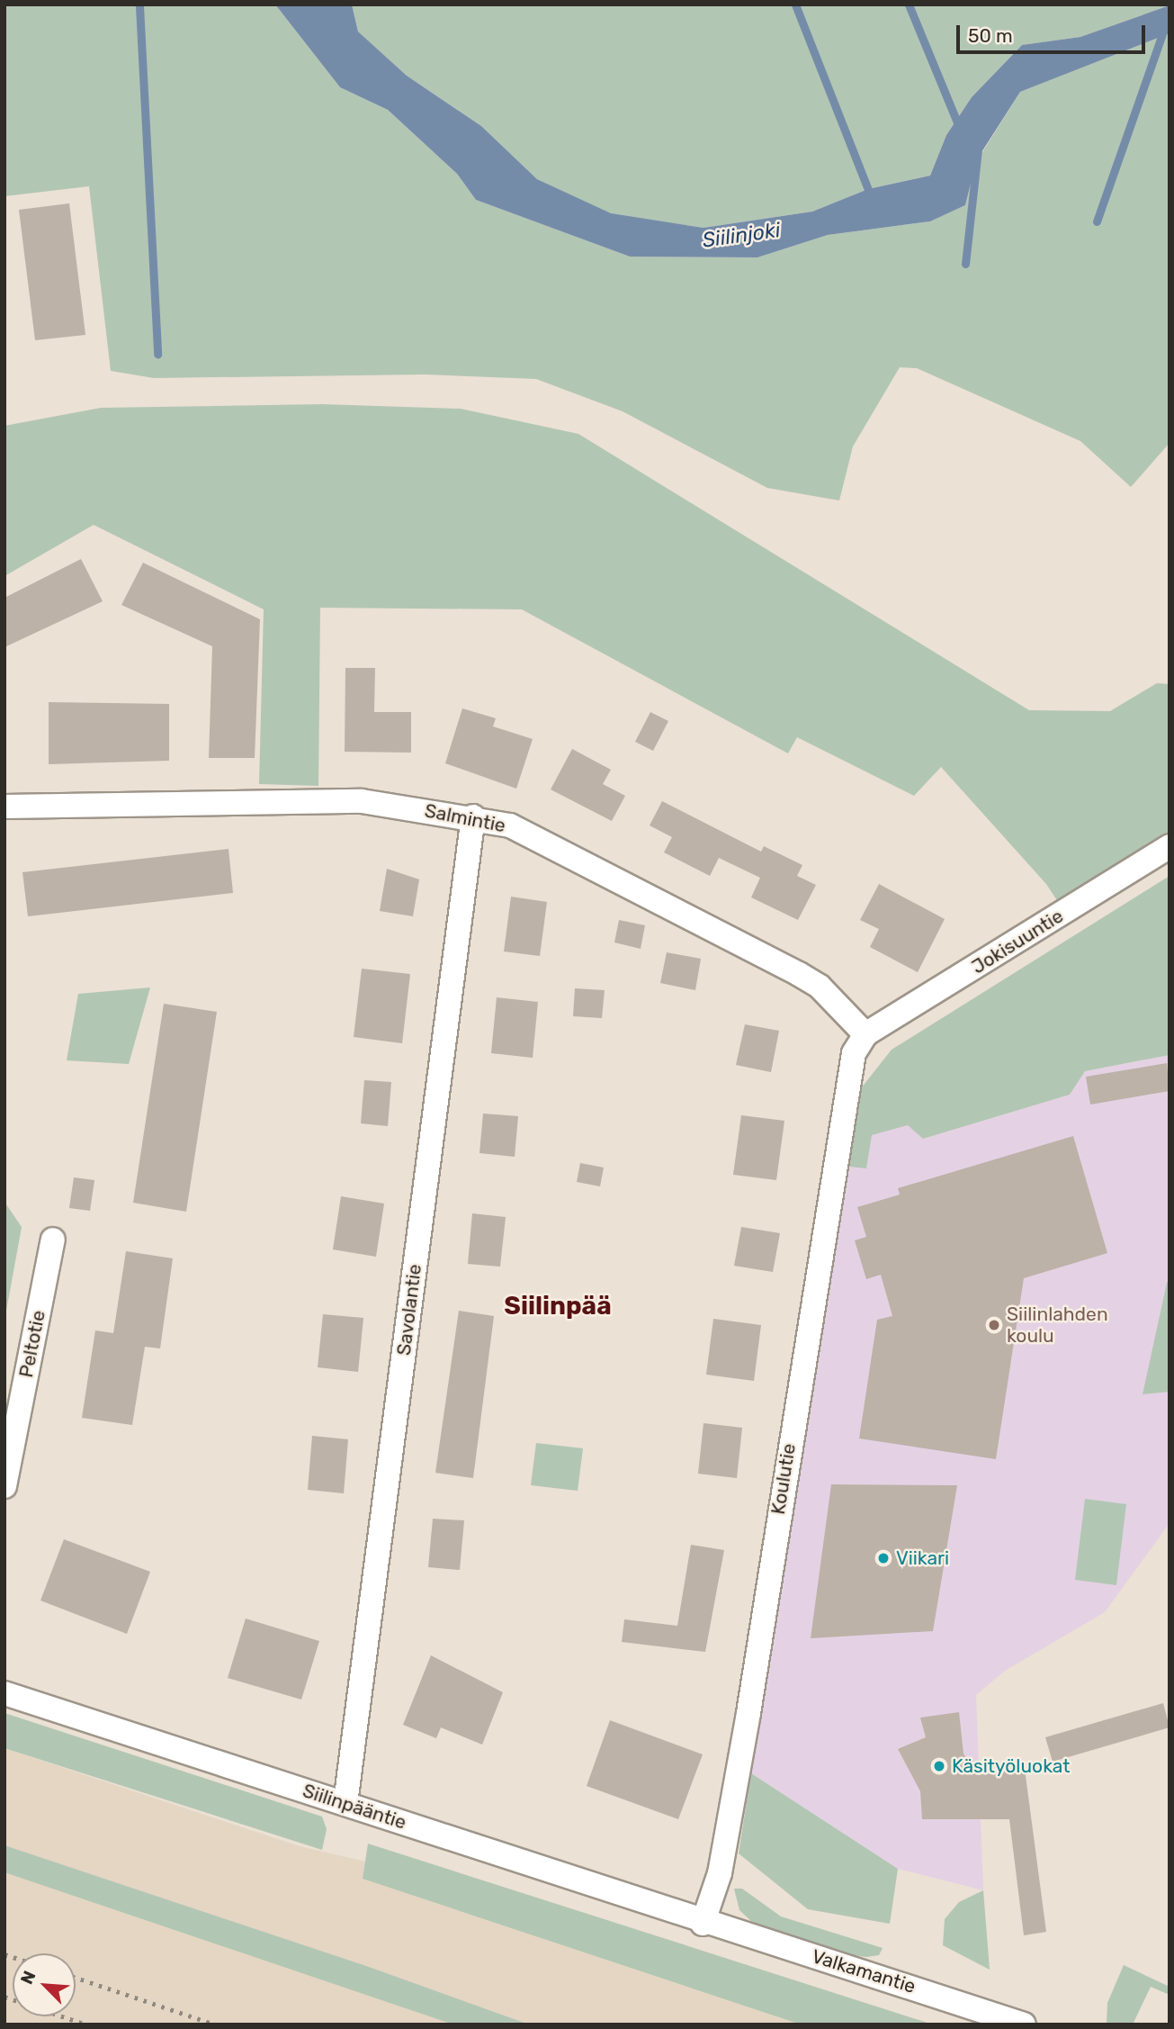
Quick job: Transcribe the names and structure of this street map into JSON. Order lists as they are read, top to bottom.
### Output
{
  "streets": {
    "street": [
      "Salmintie",
      "Jokisuuntie",
      "Savolantie",
      "Peltotie",
      "Koulutie",
      "Siilinpääntie",
      "Valkamantie"
    ]
  },
  "crossings": [
    ["Salmintie", "Jokisuuntie"],
    ["Salmintie", "Savolantie"],
    ["Salmintie", "Koulutie"],
    ["Jokisuuntie", "Koulutie"],
    ["Savolantie", "Siilinpääntie"],
    ["Koulutie", "Siilinpääntie"],
    ["Koulutie", "Valkamantie"],
    ["Siilinpääntie", "Valkamantie"]
  ],
  "districts": ["Siilinpää"],
  "water": ["Siilinjoki"],
  "places": ["Siilinlahden koulu", "Viikari", "Käsityöluokat"],
  "scale_bar": "50 m",
  "north": "top left"
}
